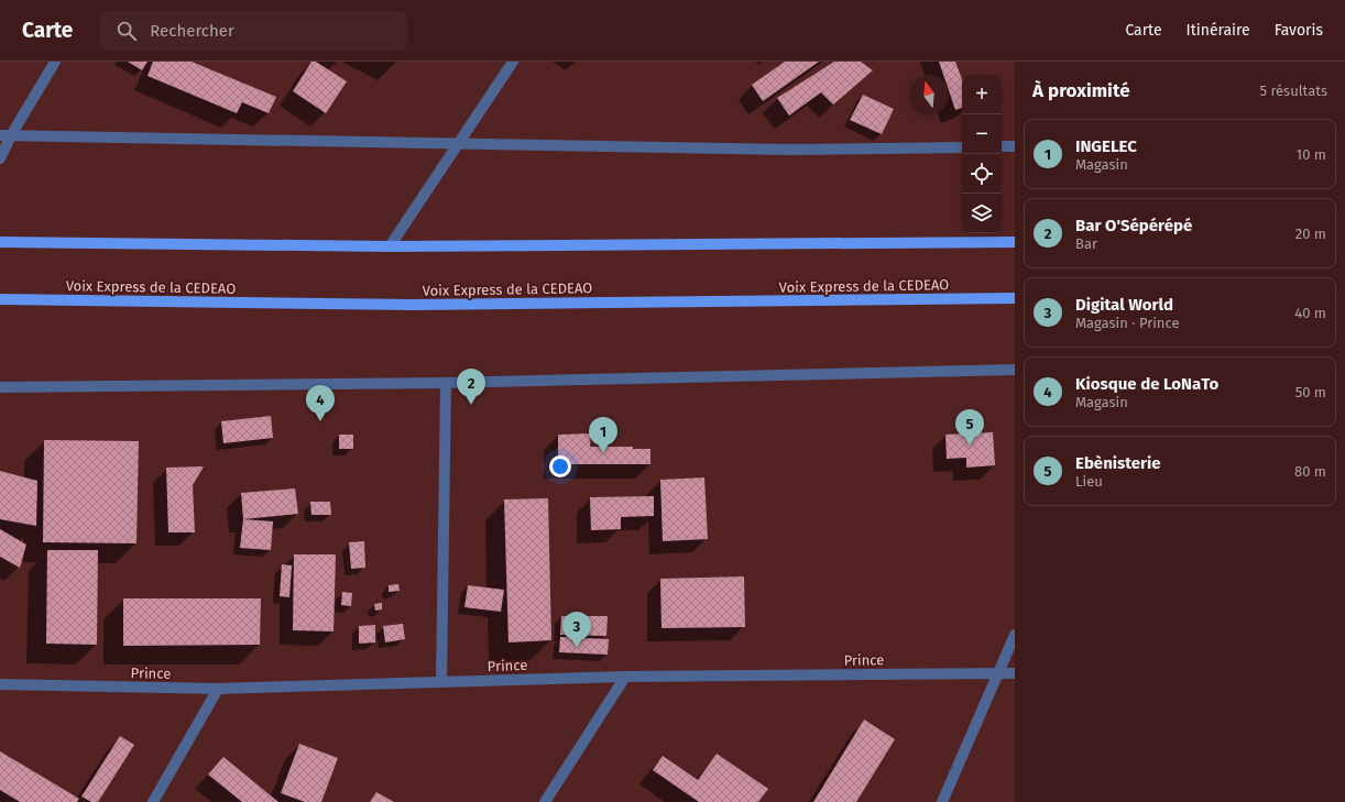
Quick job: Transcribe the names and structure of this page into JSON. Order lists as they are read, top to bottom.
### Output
{
  "streets": {
    "main road": ["Voix Express de la CEDEAO"],
    "street": ["Prince"]
  },
  "north": "top",
  "page": {
    "header": "Carte",
    "search": "Rechercher",
    "nav": ["Carte", "Itinéraire", "Favoris"],
    "heading": ["À proximité", "5 résultats"],
    "map_buttons": ["+", "−"],
    "list": [
      {
        "mark": "1",
        "name": "INGELEC",
        "note": "Magasin",
        "value": "10 m"
      },
      {
        "mark": "2",
        "name": "Bar O'Sépérépé",
        "note": "Bar",
        "value": "20 m"
      },
      {
        "mark": "3",
        "name": "Digital World",
        "note": "Magasin · Prince",
        "value": "40 m"
      },
      {
        "mark": "4",
        "name": "Kiosque de LoNaTo",
        "note": "Magasin",
        "value": "50 m"
      },
      {
        "mark": "5",
        "name": "Ebènisterie",
        "note": "Lieu",
        "value": "80 m"
      }
    ],
    "pins": [
      "2",
      "4",
      "5",
      "1",
      "3"
    ]
  }
}
